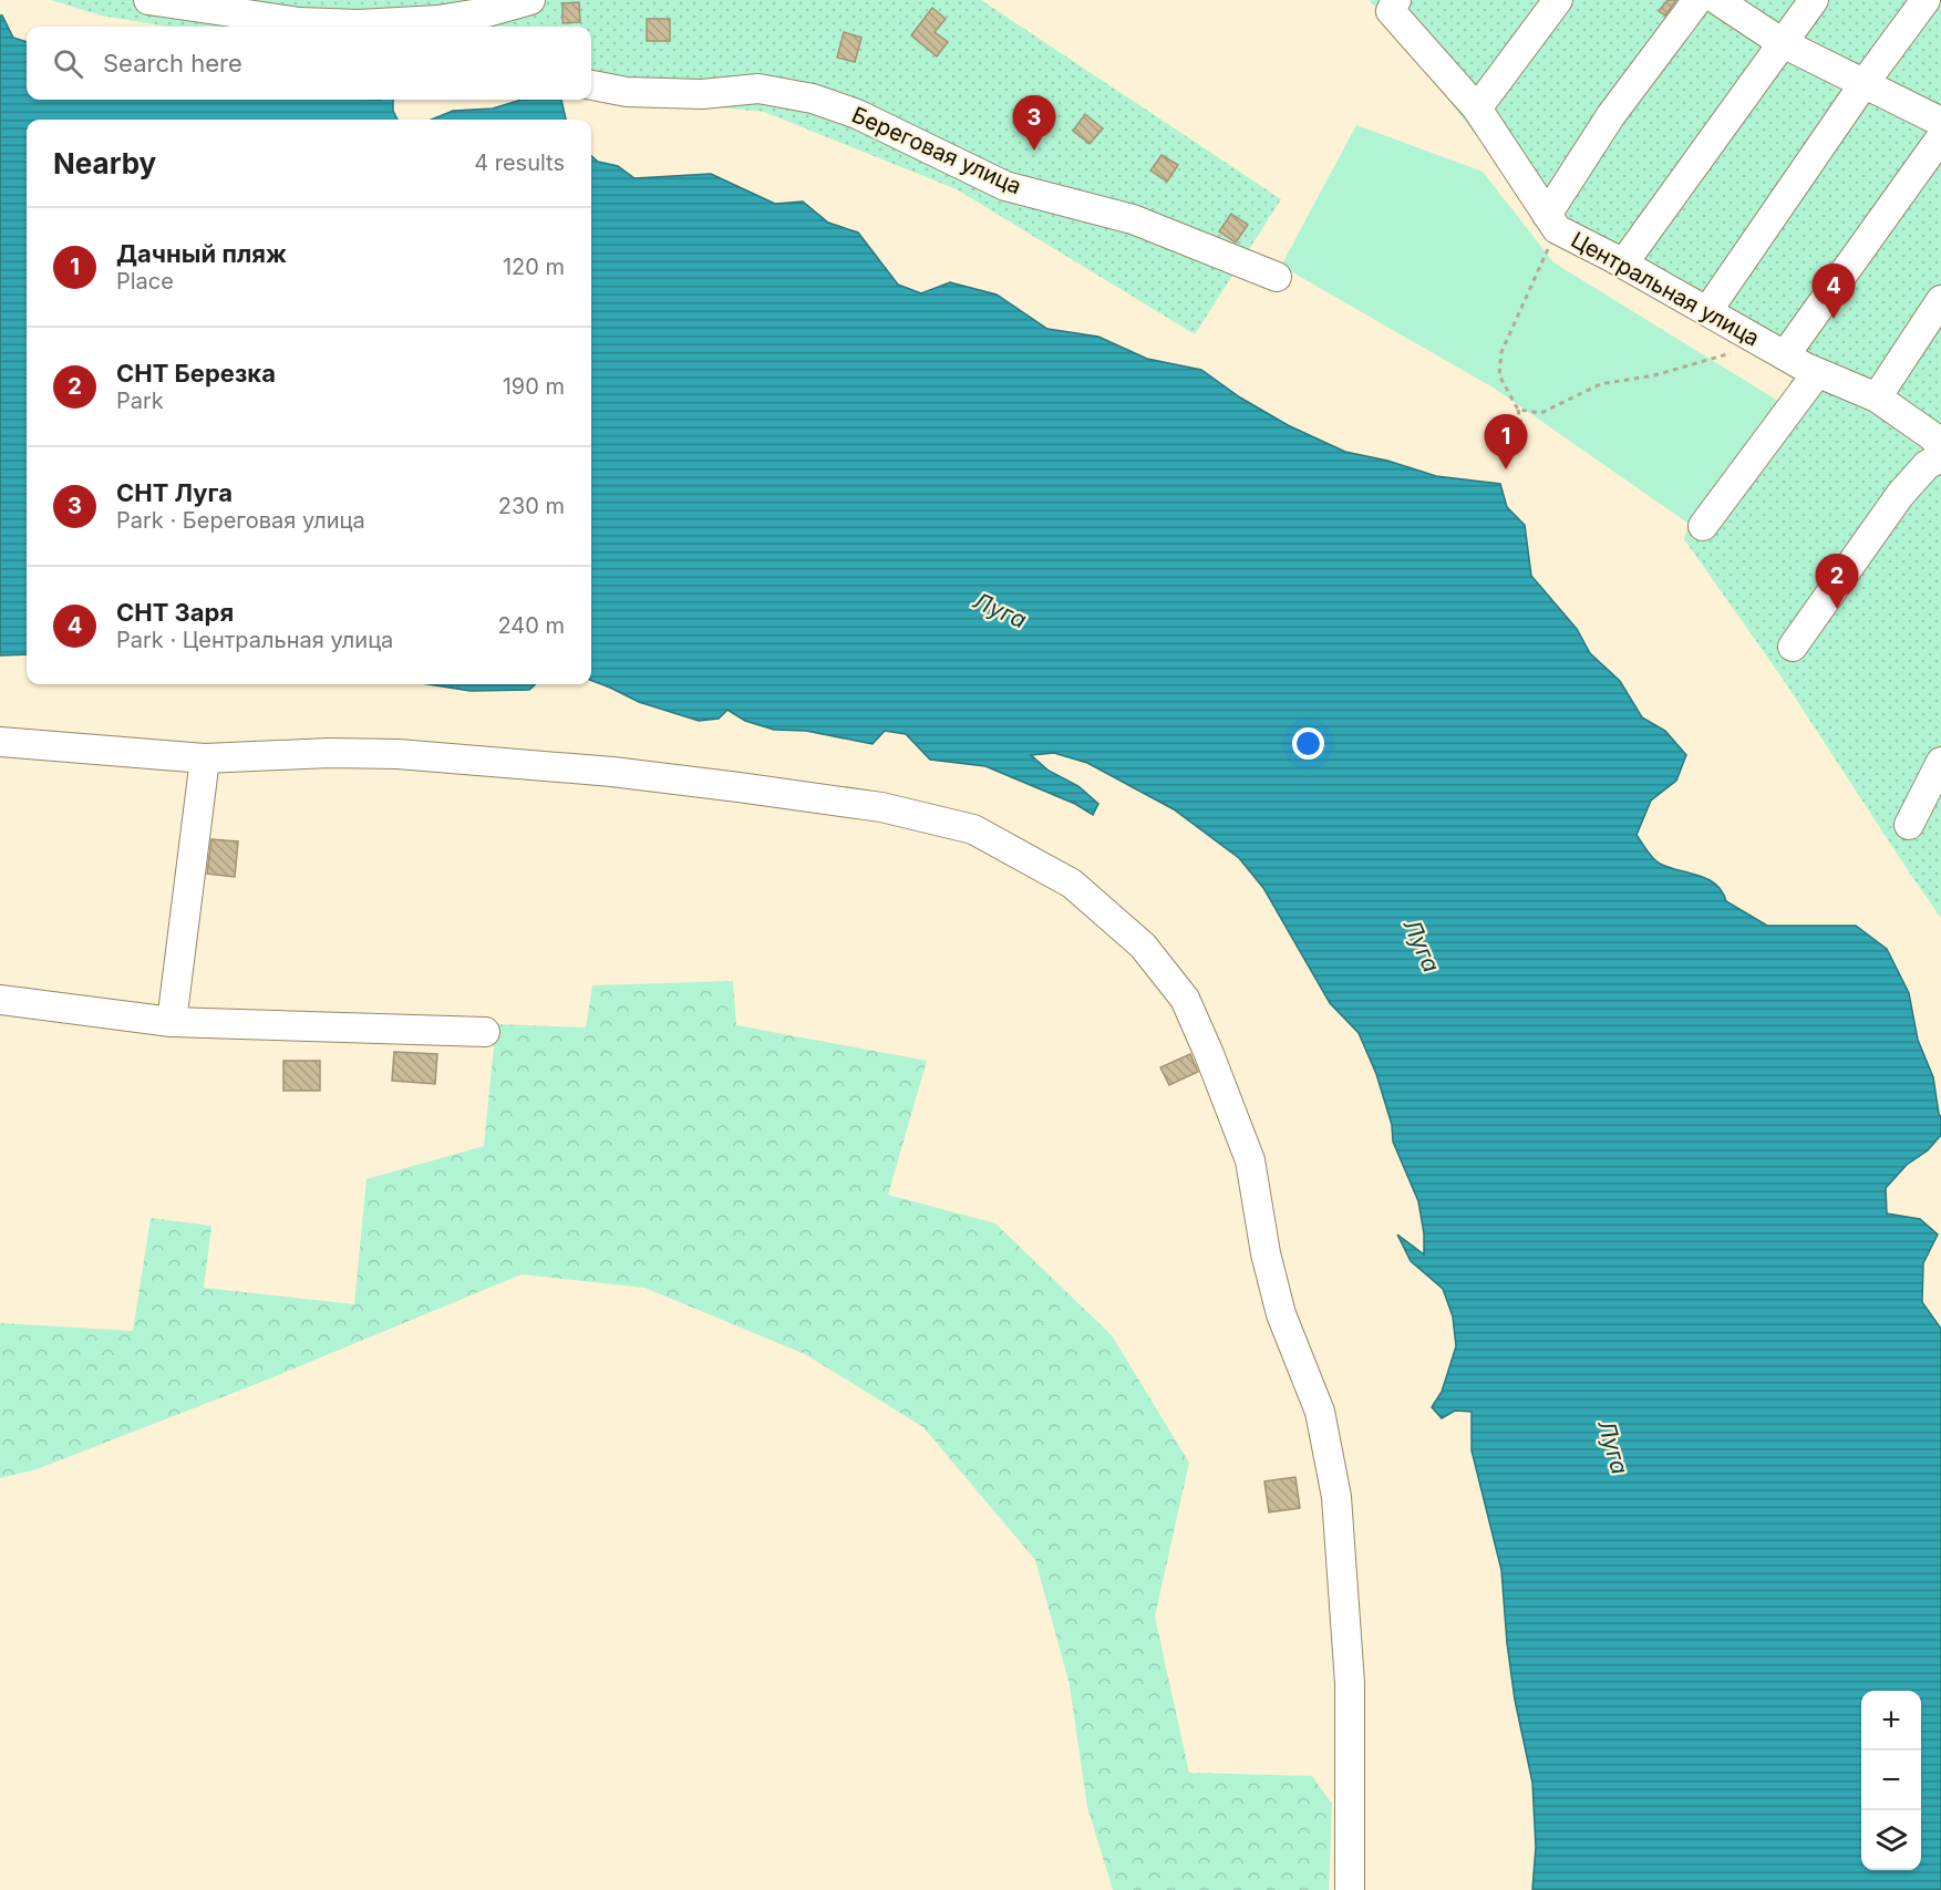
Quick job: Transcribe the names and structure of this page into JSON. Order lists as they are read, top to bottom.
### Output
{
  "streets": {
    "street": ["Береговая улица", "Центральная улица"]
  },
  "water": ["Луга"],
  "page": {
    "search": "Search here",
    "pins": [
      "3",
      "4",
      "1",
      "2"
    ],
    "heading": ["Nearby", "4 results"],
    "list": [
      {
        "mark": "1",
        "name": "Дачный пляж",
        "note": "Place",
        "value": "120 m"
      },
      {
        "mark": "2",
        "name": "СНТ Березка",
        "note": "Park",
        "value": "190 m"
      },
      {
        "mark": "3",
        "name": "СНТ Луга",
        "note": "Park · Береговая улица",
        "value": "230 m"
      },
      {
        "mark": "4",
        "name": "СНТ Заря",
        "note": "Park · Центральная улица",
        "value": "240 m"
      }
    ],
    "map_buttons": ["+", "−"]
  }
}
